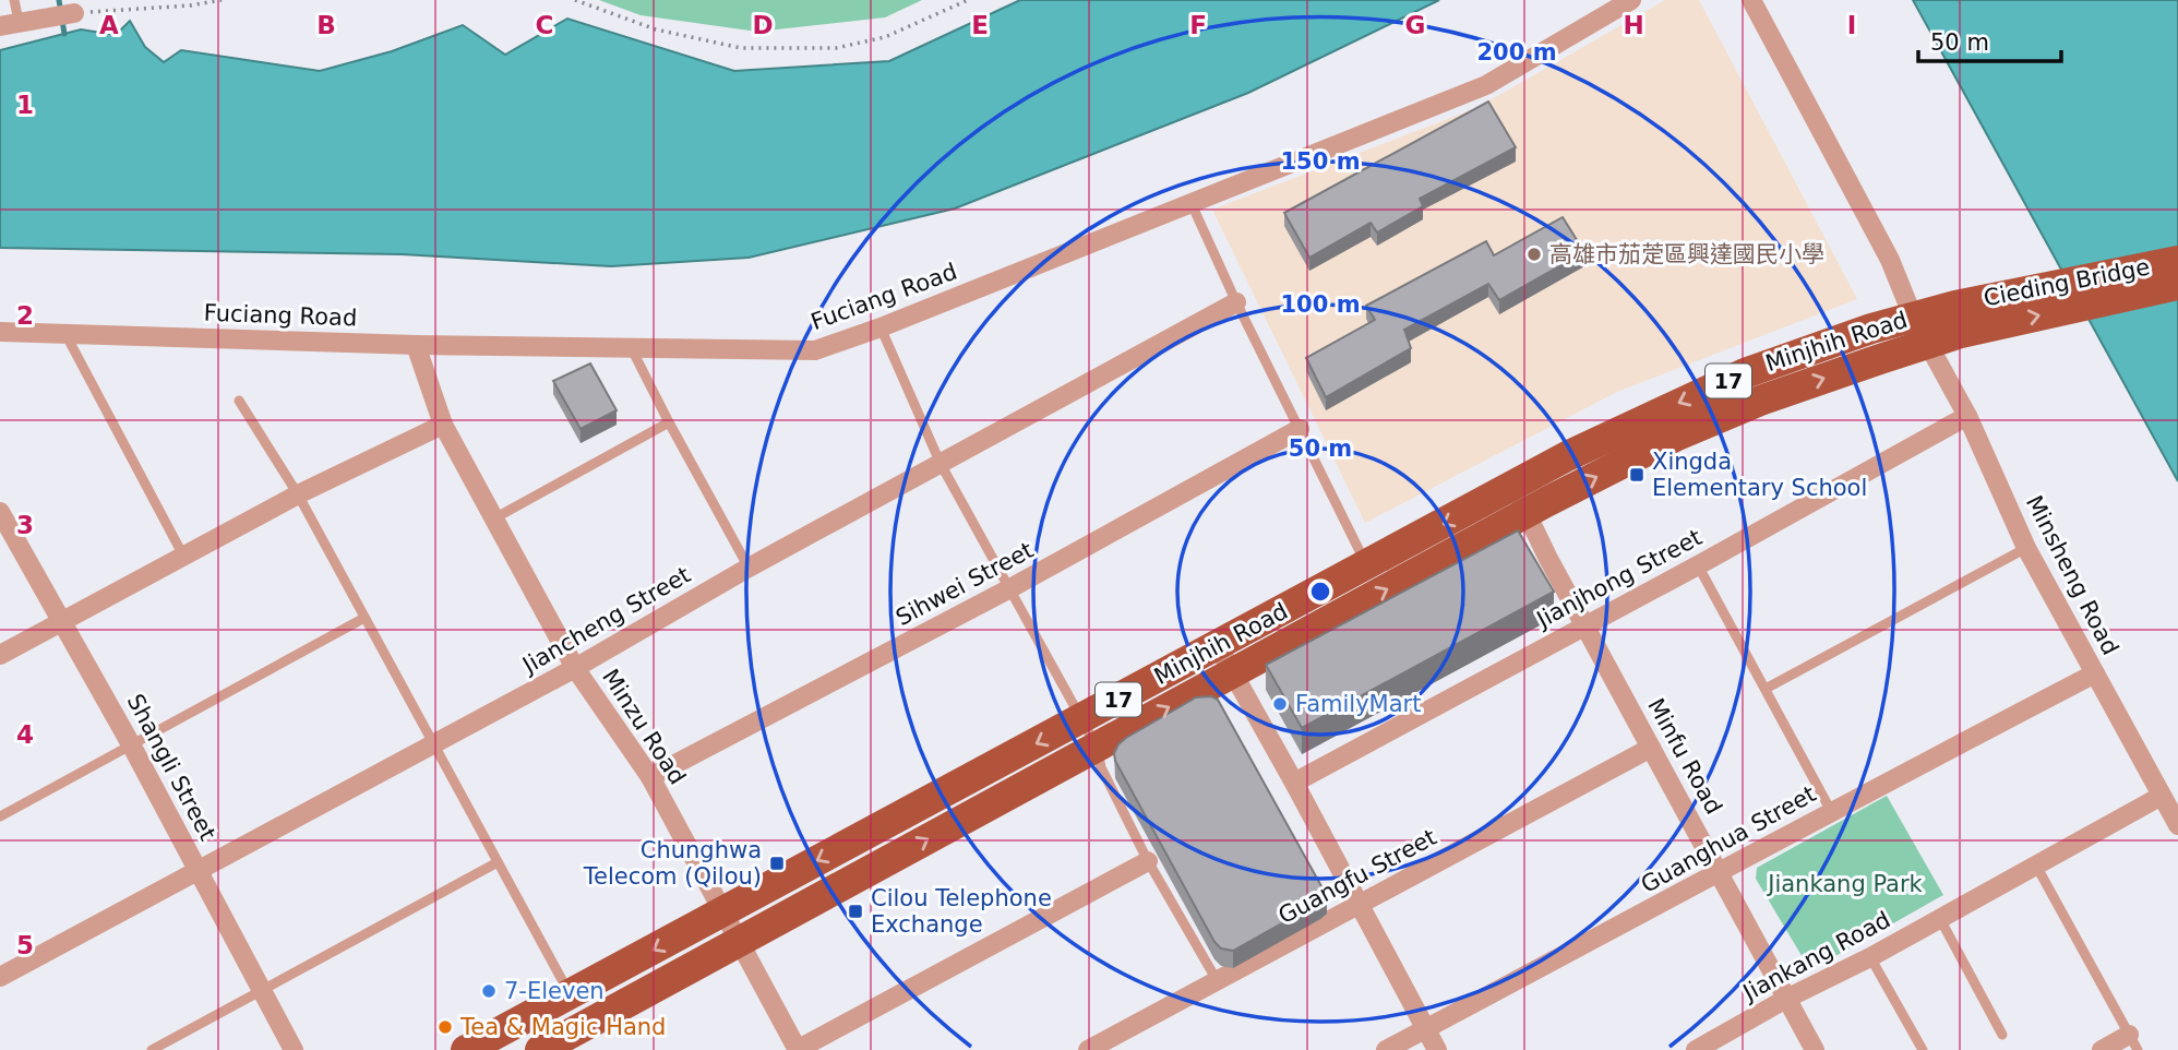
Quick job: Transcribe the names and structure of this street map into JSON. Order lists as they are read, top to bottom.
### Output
{
  "streets": {
    "main road": ["Cieding Bridge", "Minjhih Road", "17"],
    "street": [
      "Fuciang Road",
      "Minsheng Road",
      "Jianjhong Street",
      "Sihwei Street",
      "Jiancheng Street",
      "Minzu Road",
      "Minfu Road",
      "Shangli Street",
      "Guanghua Street",
      "Guangfu Street",
      "Jiankang Road"
    ]
  },
  "crossings": [
    ["Cieding Bridge", "Minjhih Road"],
    ["Fuciang Road", "Minzu Road"],
    ["Minjhih Road", "Minsheng Road"],
    ["Minjhih Road", "Minzu Road"],
    ["Minjhih Road", "Minfu Road"],
    ["Minsheng Road", "Jianjhong Street"],
    ["Minsheng Road", "Guanghua Street"],
    ["Minsheng Road", "Jiankang Road"],
    ["Jianjhong Street", "Minfu Road"],
    ["Sihwei Street", "Minzu Road"],
    ["Jiancheng Street", "Minzu Road"],
    ["Jiancheng Street", "Shangli Street"],
    ["Minfu Road", "Guanghua Street"],
    ["Minfu Road", "Guangfu Street"],
    ["Minfu Road", "Jiankang Road"]
  ],
  "parks": ["Jiankang Park"],
  "places": {
    "other": [
      "高雄市茄萣區興達國民小學",
      "FamilyMart",
      "7-Eleven",
      "Tea & Magic Hand"
    ],
    "transit": ["Xingda Elementary School", "Chunghwa Telecom (Qilou)", "Cilou Telephone Exchange"]
  },
  "scale_bar": "50 m",
  "grid": {
    "columns": [
      "A",
      "B",
      "C",
      "D",
      "E",
      "F",
      "G",
      "H",
      "I"
    ],
    "rows": [
      "1",
      "2",
      "3",
      "4",
      "5"
    ]
  },
  "rings": [
    "200 m",
    "150 m",
    "100 m",
    "50 m"
  ]
}
